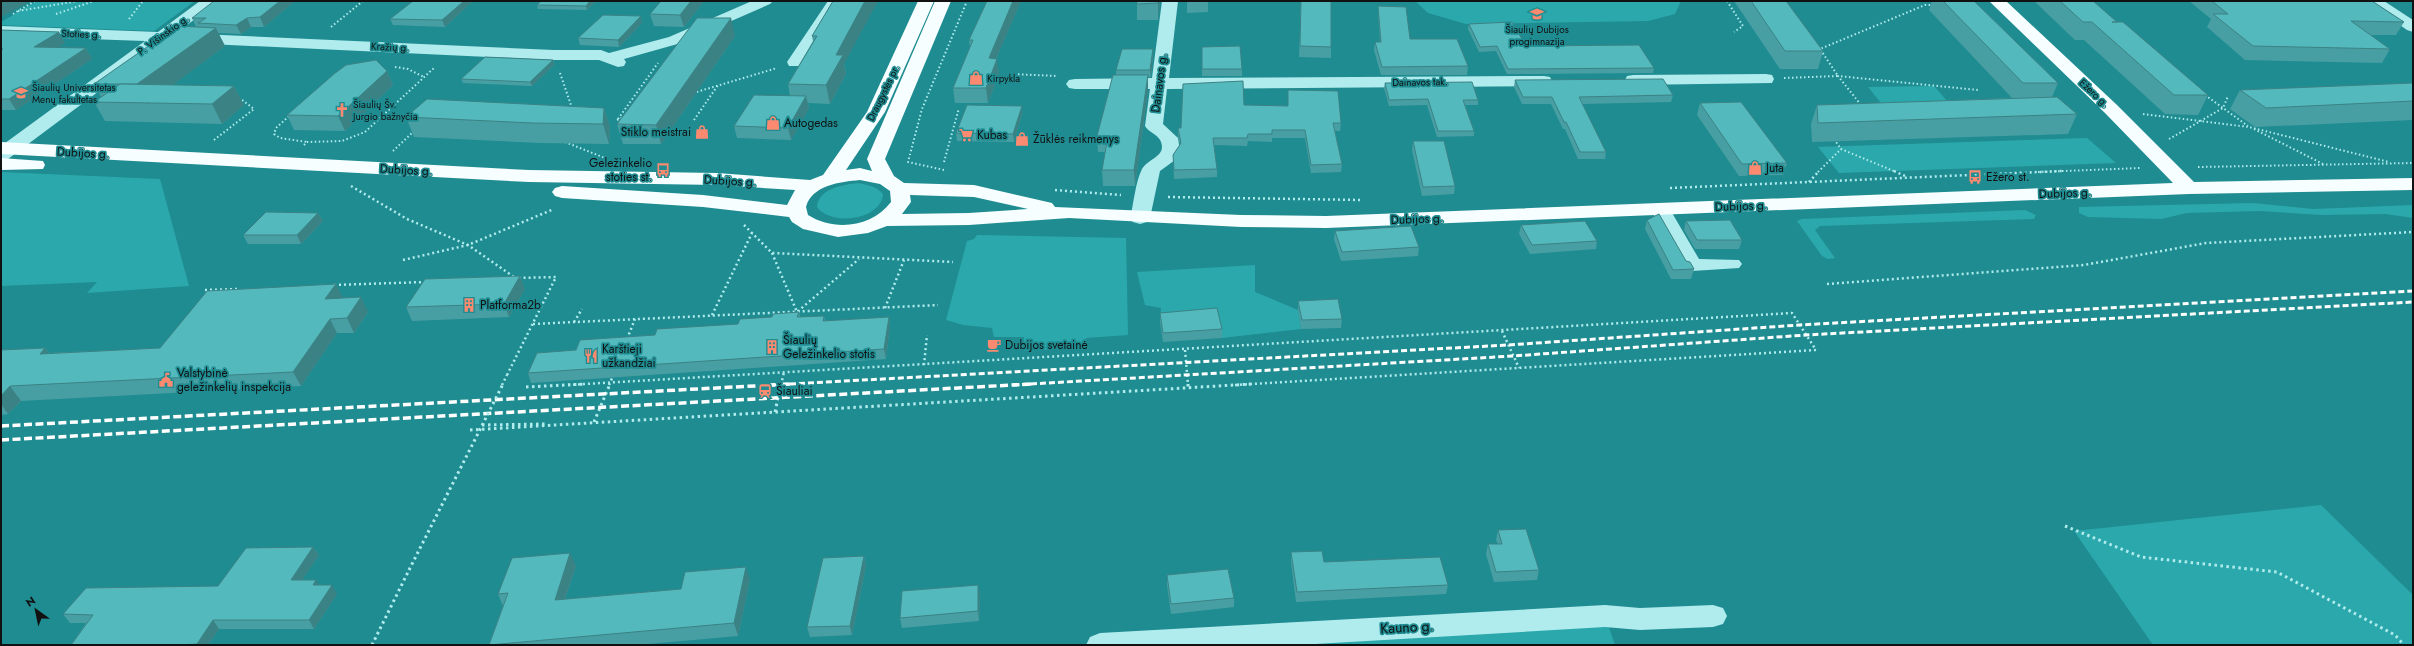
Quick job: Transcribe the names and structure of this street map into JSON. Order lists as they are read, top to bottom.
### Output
{
  "streets": {
    "main road": ["Draugystės pr.", "Ežero g.", "Dubijos g."],
    "street": [
      "Stoties g.",
      "P. Višinskio g.",
      "Kražių g.",
      "Dainavos tak.",
      "Dainavos g.",
      "Kauno g."
    ]
  },
  "crossings": [
    ["Stoties g.", "P. Višinskio g."],
    ["Stoties g.", "Kražių g."],
    ["P. Višinskio g.", "Kražių g."],
    ["P. Višinskio g.", "Dubijos g."],
    ["Dainavos tak.", "Dainavos g."],
    ["Dainavos g.", "Dubijos g."],
    ["Draugystės pr.", "Dubijos g."],
    ["Ežero g.", "Dubijos g."]
  ],
  "places": {
    "school or university": ["Šiaulių Dubijos progimnazija", "Šiaulių Universitetas Menų fakultetas"],
    "shop": [
      "Kirpykla",
      "Autogedas",
      "Stiklo meistrai",
      "Žūklės reikmenys",
      "Juta"
    ],
    "church": ["Šiaulių Šv. Jurgio bažnyčia"],
    "supermarket": ["Kubas"],
    "bus stop": ["Geležinkelio stoties st.", "Ežero st."],
    "building": ["Platforma2b", "Šiaulių Geležinkelio stotis"],
    "cafe": ["Dubijos svetainė"],
    "restaurant": ["Karštieji užkandžiai"],
    "public building": ["Valstybinė geležinkelių inspekcija"],
    "station": ["Šiauliai"]
  },
  "north": "top left"
}
